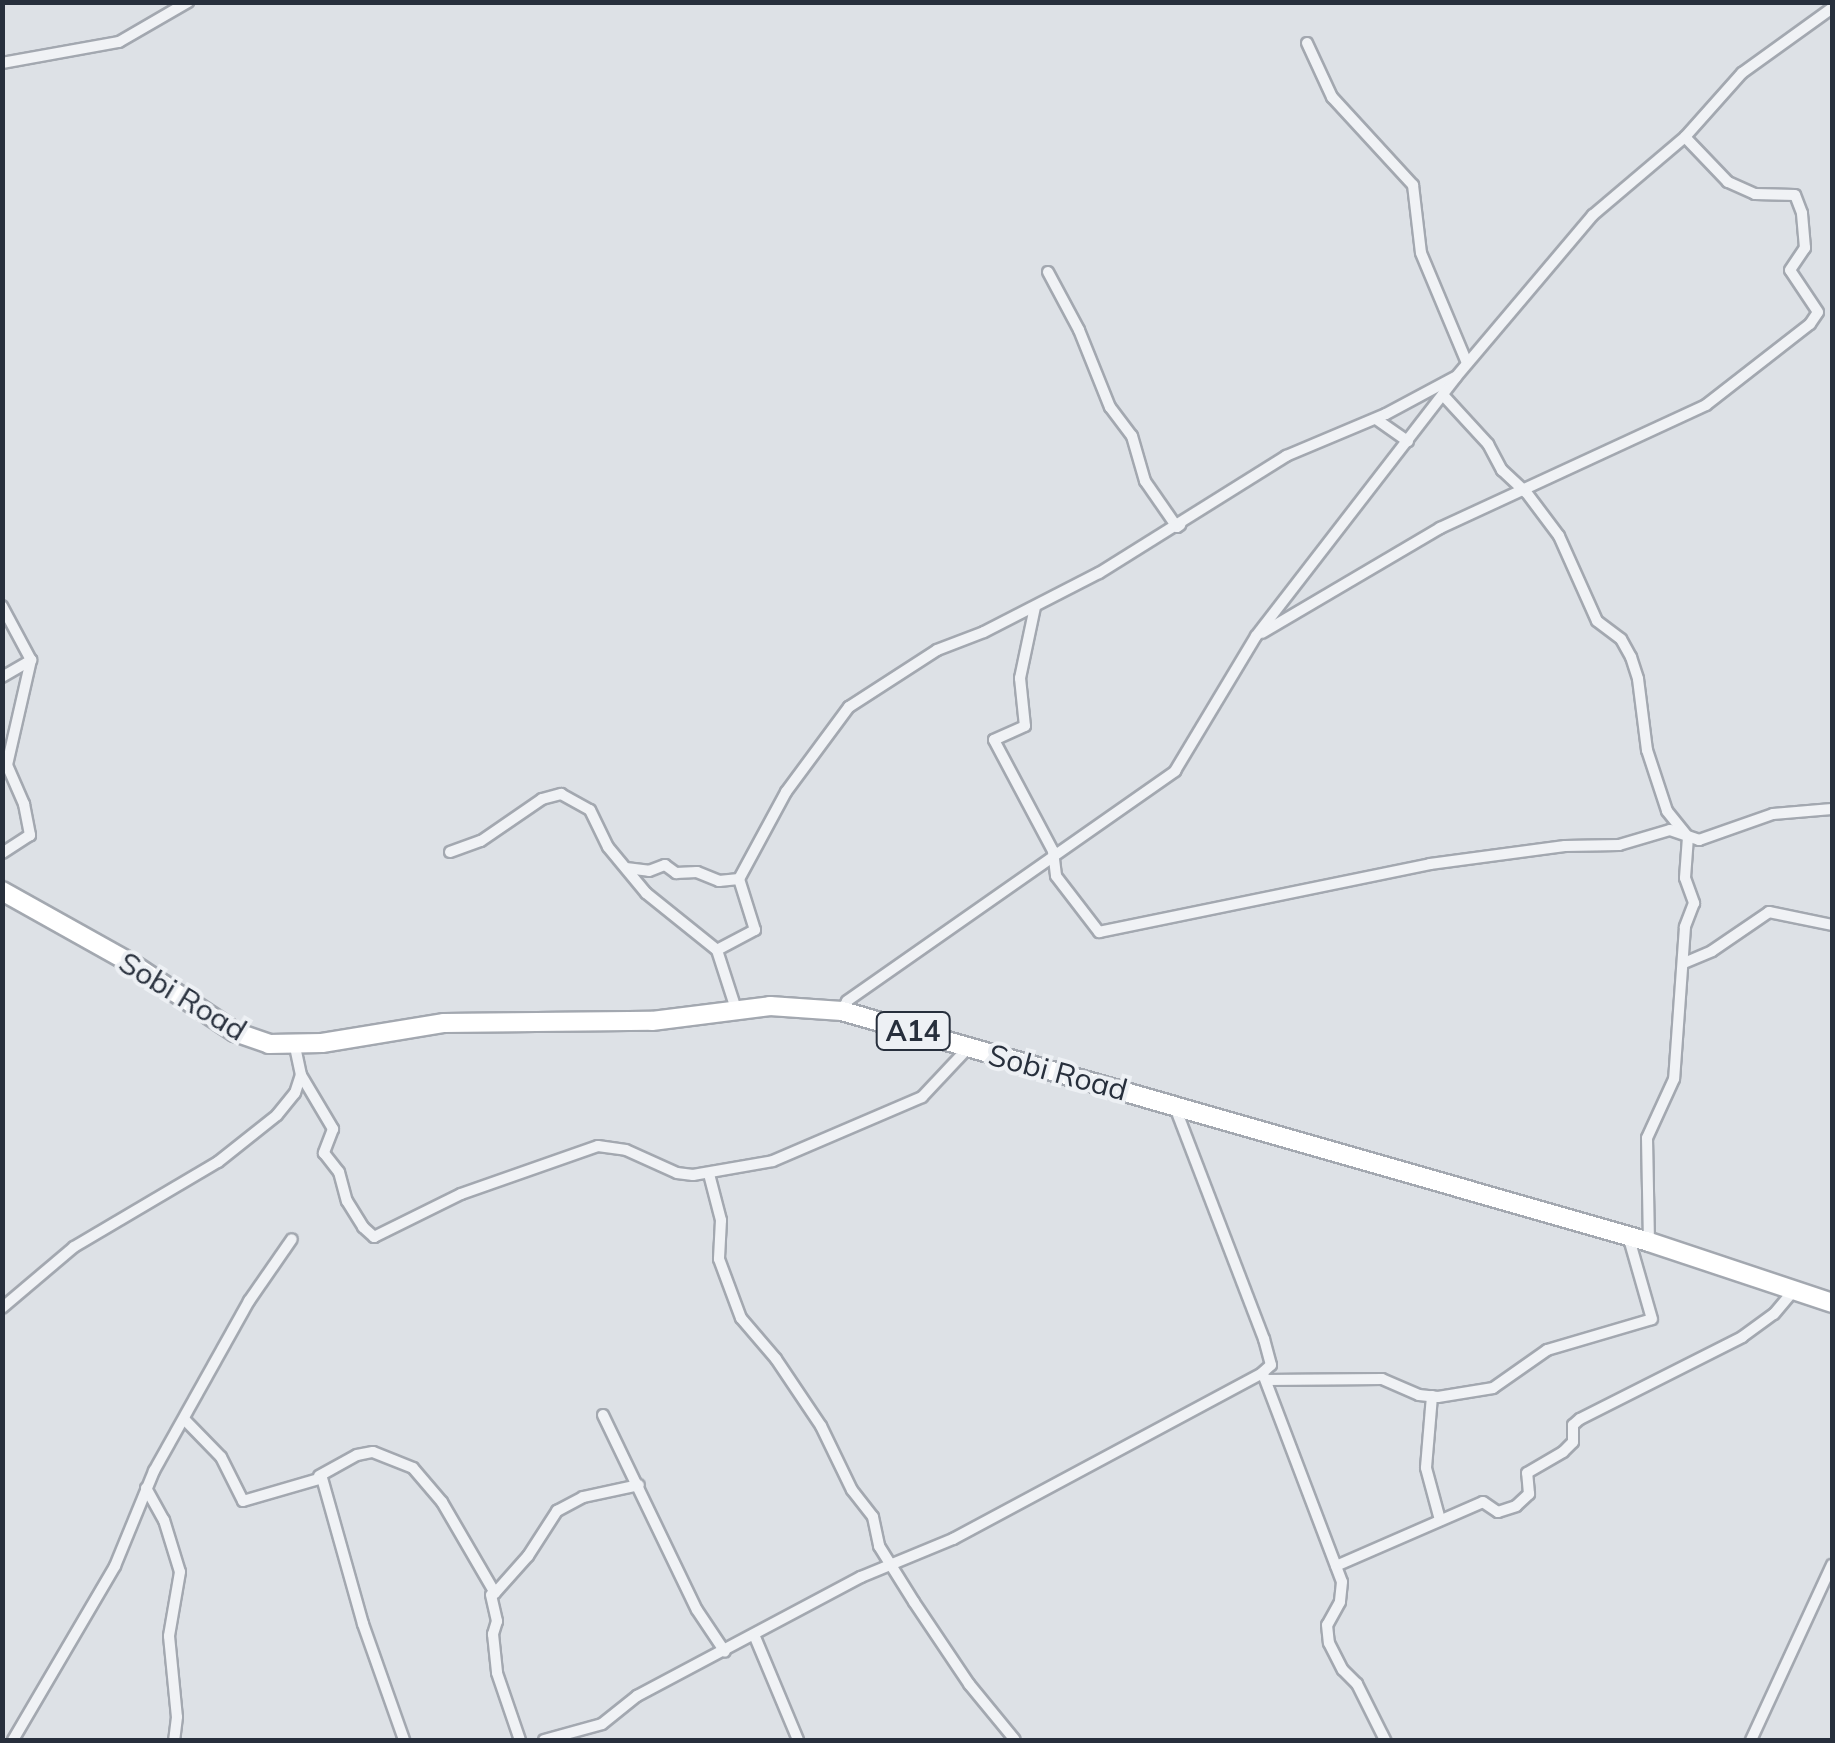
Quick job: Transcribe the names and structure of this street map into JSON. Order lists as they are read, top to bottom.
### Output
{
  "streets": {
    "highway": ["Sobi Road", "A14"]
  }
}
